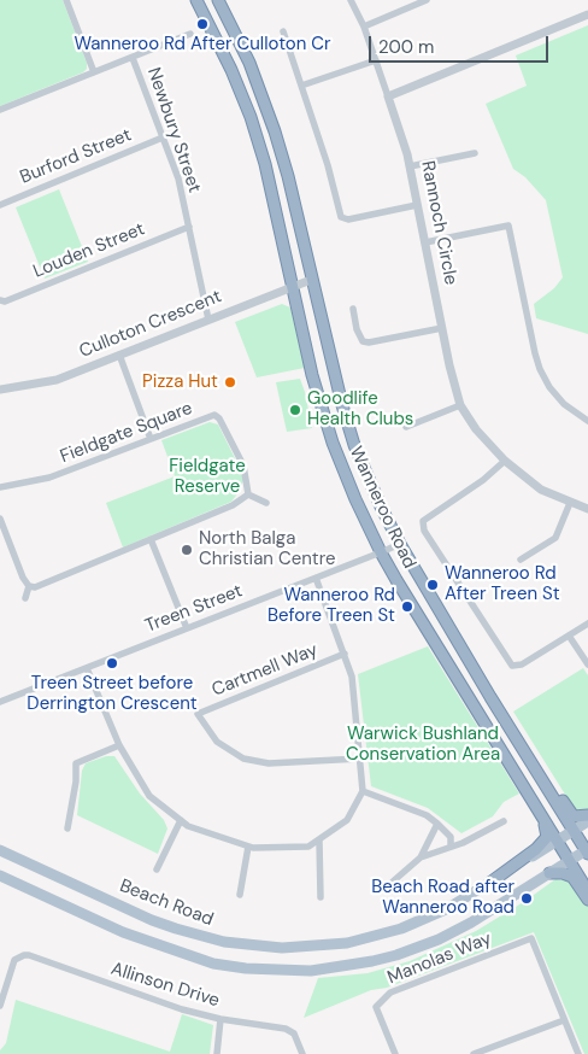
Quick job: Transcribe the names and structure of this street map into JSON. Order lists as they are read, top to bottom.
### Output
{
  "streets": {
    "highway": ["Wanneroo Road"],
    "main road": ["Beach Road"],
    "street": [
      "Newbury Street",
      "Burford Street",
      "Rannoch Circle",
      "Louden Street",
      "Culloton Crescent",
      "Fieldgate Square",
      "Treen Street",
      "Cartmell Way",
      "Manolas Way",
      "Allinson Drive"
    ]
  },
  "crossings": [
    ["Newbury Street", "Burford Street"],
    ["Newbury Street", "Louden Street"],
    ["Newbury Street", "Culloton Crescent"],
    ["Culloton Crescent", "Wanneroo Road"],
    ["Wanneroo Road", "Treen Street"],
    ["Wanneroo Road", "Beach Road"]
  ],
  "parks": ["Fieldgate Reserve", "Warwick Bushland Conservation Area"],
  "places": [
    "Wanneroo Rd After Culloton Cr",
    "Pizza Hut",
    "Goodlife Health Clubs",
    "North Balga Christian Centre",
    "Wanneroo Rd After Treen St",
    "Wanneroo Rd Before Treen St",
    "Treen Street before Derrington Crescent",
    "Beach Road after Wanneroo Road"
  ],
  "scale_bar": "200 m"
}
